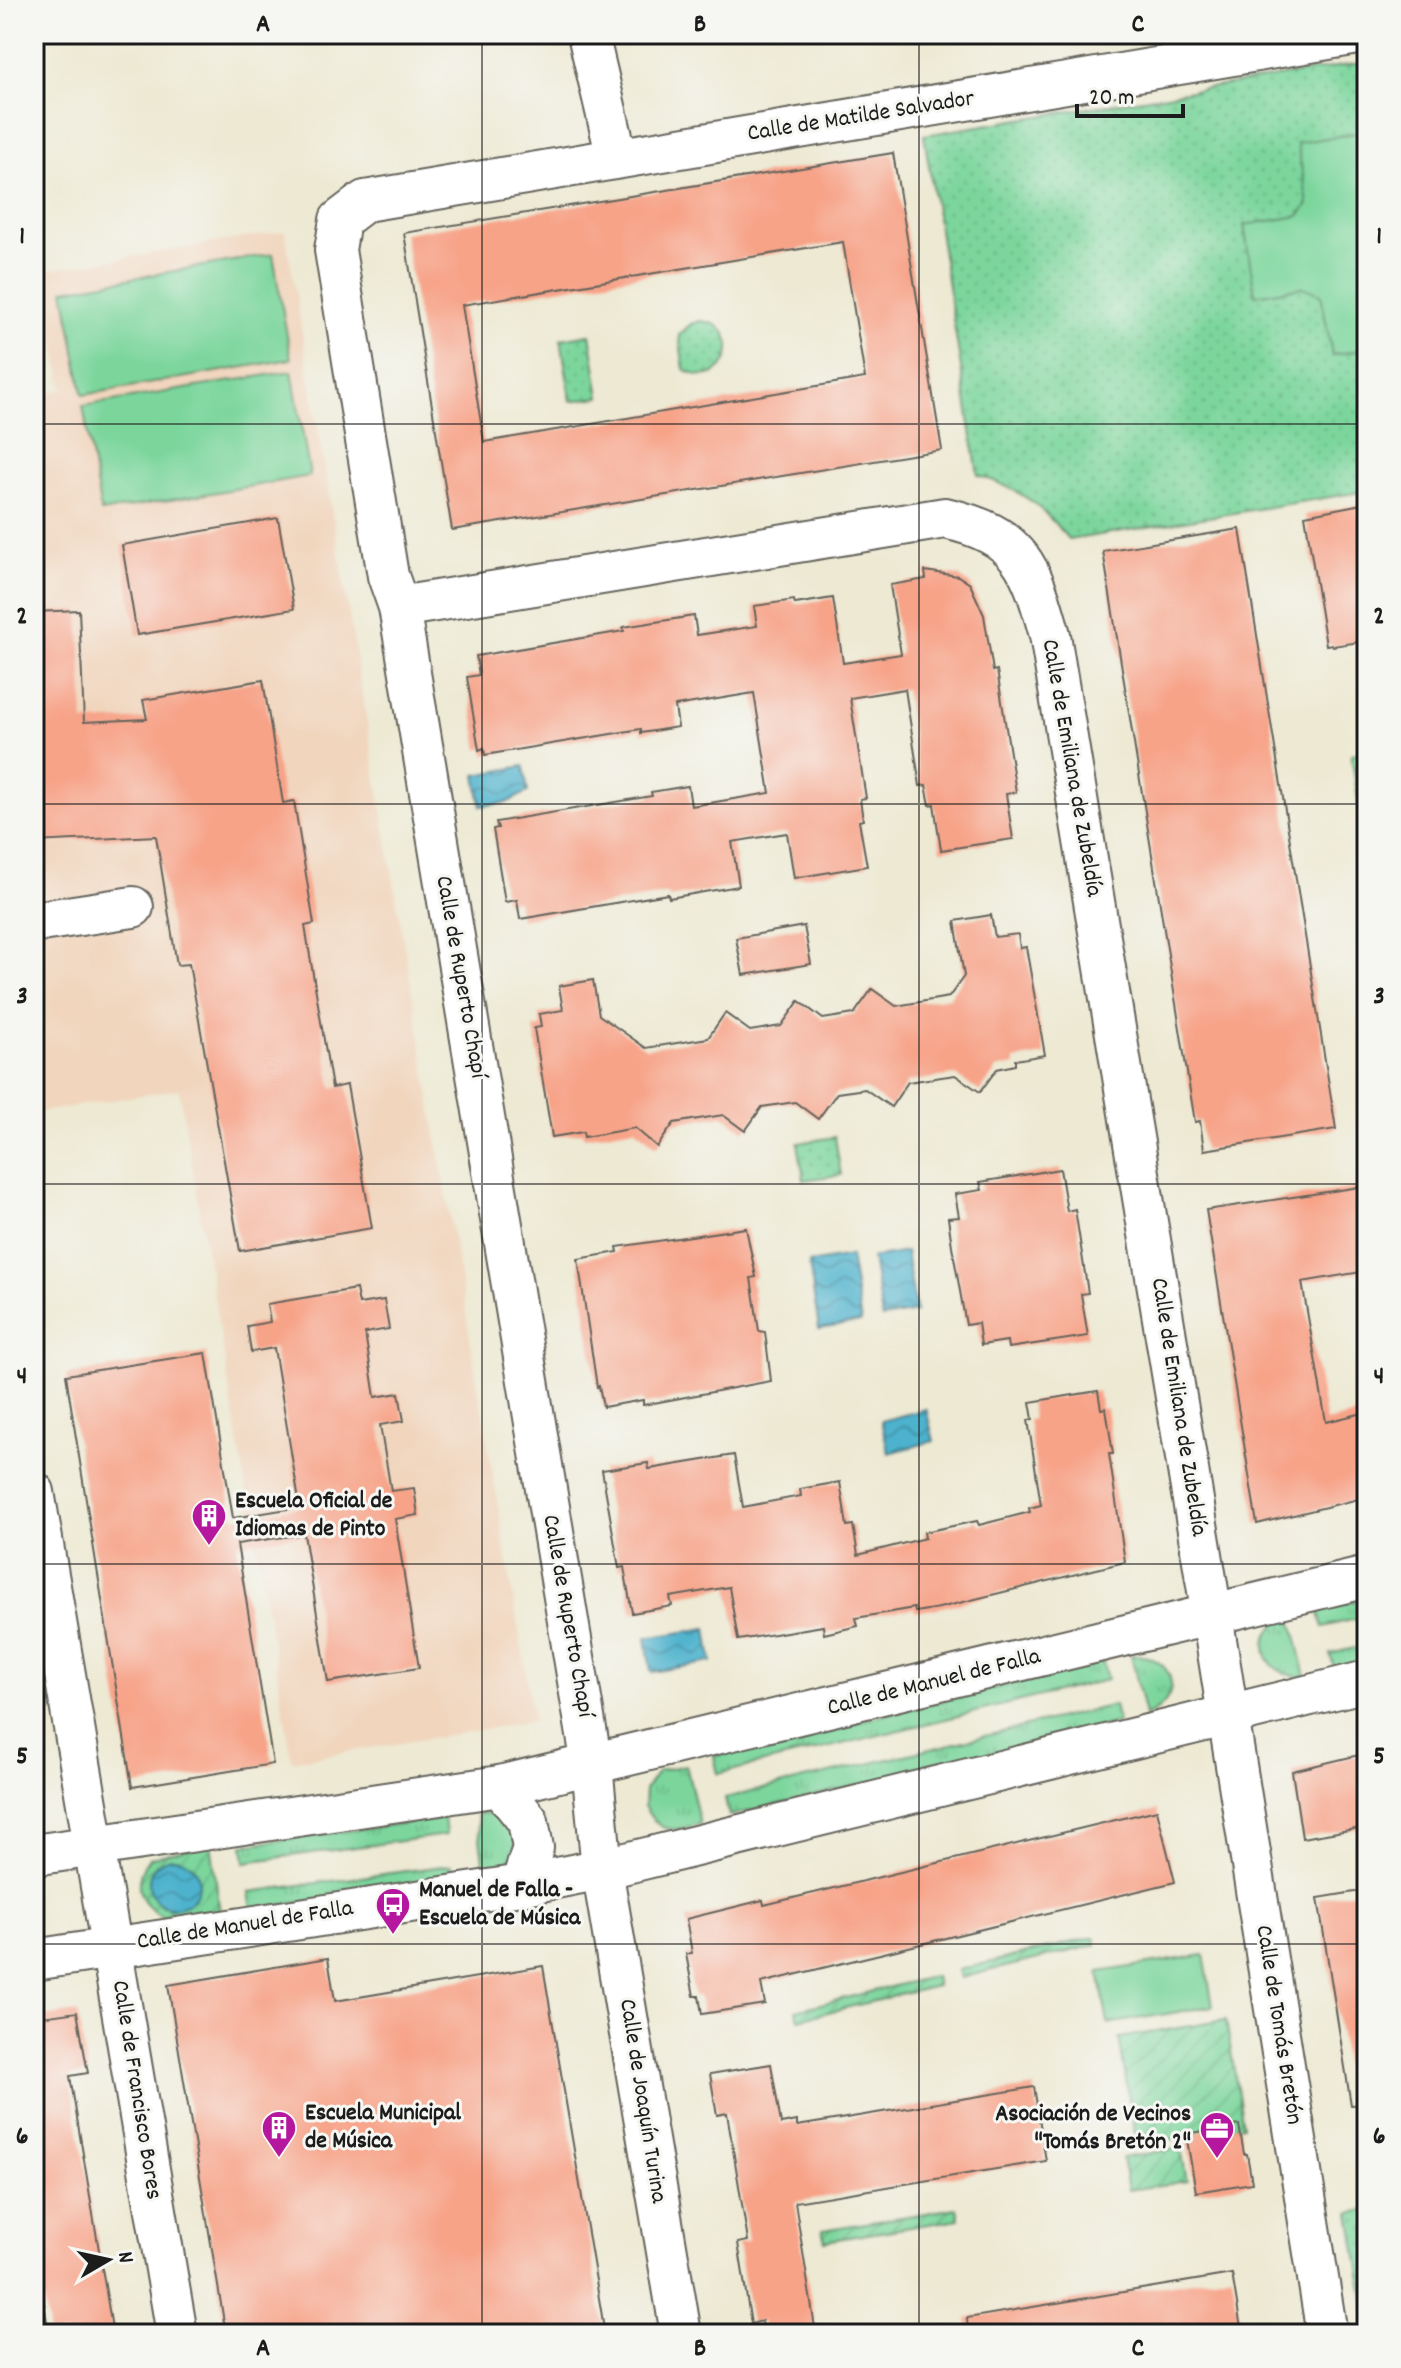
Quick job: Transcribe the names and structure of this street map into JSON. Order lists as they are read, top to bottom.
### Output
{
  "streets": {
    "street": [
      "Calle de Matilde Salvador",
      "Calle de Emiliana de Zubeldía",
      "Calle de Ruperto Chapí",
      "Calle de Manuel de Falla",
      "Calle de Tomás Bretón",
      "Calle de Francisco Bores",
      "Calle de Joaquín Turina"
    ]
  },
  "crossings": [
    ["Calle de Matilde Salvador", "Calle de Ruperto Chapí"],
    ["Calle de Emiliana de Zubeldía", "Calle de Ruperto Chapí"],
    ["Calle de Emiliana de Zubeldía", "Calle de Manuel de Falla"],
    ["Calle de Emiliana de Zubeldía", "Calle de Tomás Bretón"],
    ["Calle de Ruperto Chapí", "Calle de Manuel de Falla"],
    ["Calle de Ruperto Chapí", "Calle de Joaquín Turina"],
    ["Calle de Manuel de Falla", "Calle de Tomás Bretón"],
    ["Calle de Manuel de Falla", "Calle de Francisco Bores"],
    ["Calle de Manuel de Falla", "Calle de Joaquín Turina"]
  ],
  "places": {
    "building": ["Escuela Oficial de Idiomas de Pinto", "Escuela Municipal de Música"],
    "bus stop": ["Manuel de Falla - Escuela de Música"],
    "office": ["Asociación de Vecinos \"Tomás Bretón 2\""]
  },
  "scale_bar": "20 m",
  "north": "right",
  "grid": {
    "columns": ["A", "B", "C"],
    "rows": [
      "1",
      "2",
      "3",
      "4",
      "5",
      "6"
    ]
  }
}
